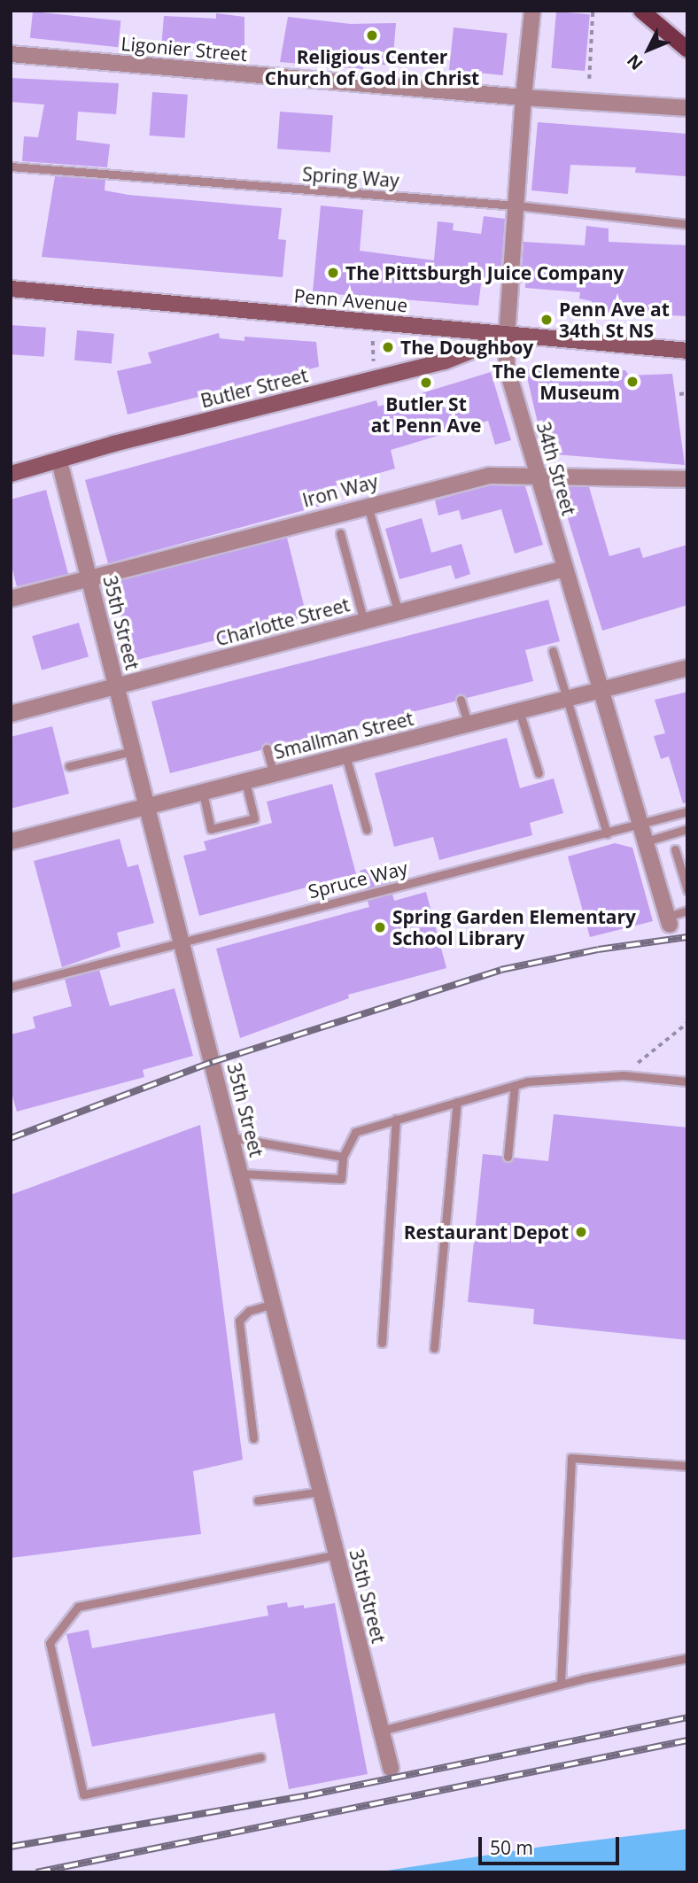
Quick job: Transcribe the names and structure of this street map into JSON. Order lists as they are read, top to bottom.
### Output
{
  "streets": {
    "main road": ["Penn Avenue", "Butler Street"],
    "street": [
      "Ligonier Street",
      "34th Street",
      "Iron Way",
      "Charlotte Street",
      "35th Street",
      "Smallman Street"
    ],
    "lane": ["Spring Way", "Spruce Way"]
  },
  "crossings": [
    ["Ligonier Street", "34th Street"],
    ["Spring Way", "34th Street"],
    ["Penn Avenue", "Butler Street"],
    ["Penn Avenue", "34th Street"],
    ["Butler Street", "34th Street"],
    ["Butler Street", "35th Street"],
    ["34th Street", "Iron Way"],
    ["34th Street", "Charlotte Street"],
    ["34th Street", "Smallman Street"],
    ["34th Street", "Spruce Way"],
    ["Iron Way", "35th Street"],
    ["Charlotte Street", "35th Street"],
    ["35th Street", "Smallman Street"],
    ["35th Street", "Spruce Way"]
  ],
  "places": [
    "Religious Center Church of God in Christ",
    "The Pittsburgh Juice Company",
    "Penn Ave at 34th St NS",
    "The Doughboy",
    "The Clemente Museum",
    "Butler St at Penn Ave",
    "Spring Garden Elementary School Library",
    "Restaurant Depot"
  ],
  "scale_bar": "50 m",
  "north": "bottom left"
}
